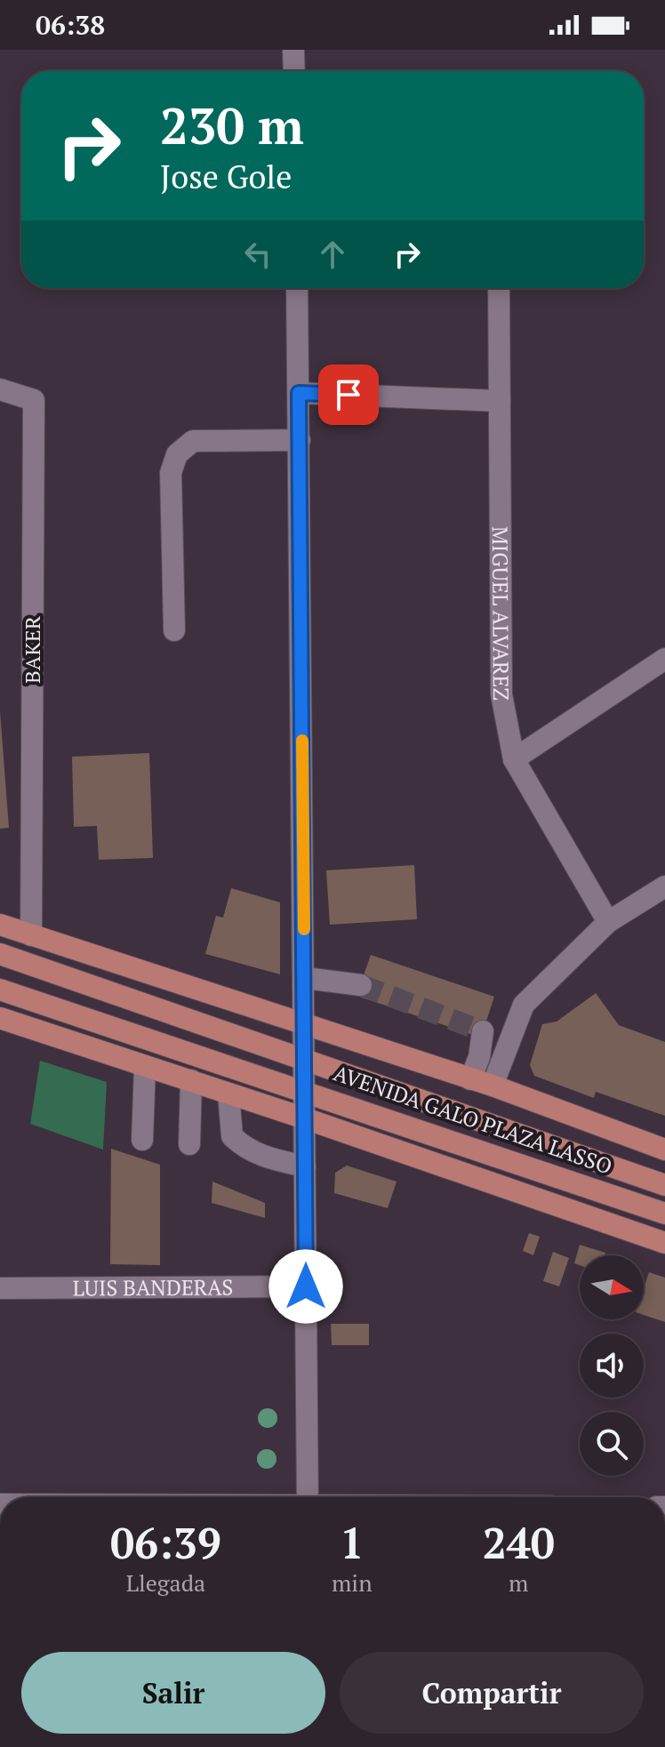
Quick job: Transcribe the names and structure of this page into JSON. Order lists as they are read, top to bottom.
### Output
{
  "streets": {
    "main road": ["AVENIDA GALO PLAZA LASSO"],
    "street": ["MIGUEL ALVAREZ", "BAKER", "LUIS BANDERAS"]
  },
  "crossings": [
    ["BAKER", "AVENIDA GALO PLAZA LASSO"]
  ],
  "north": "right",
  "page": {
    "status": "06:38",
    "turn": ["230 m", "Jose Gole"],
    "eta": [
      "06:39",
      "Llegada",
      "1",
      "min",
      "240",
      "m"
    ],
    "buttons": ["Salir", "Compartir"]
  }
}
